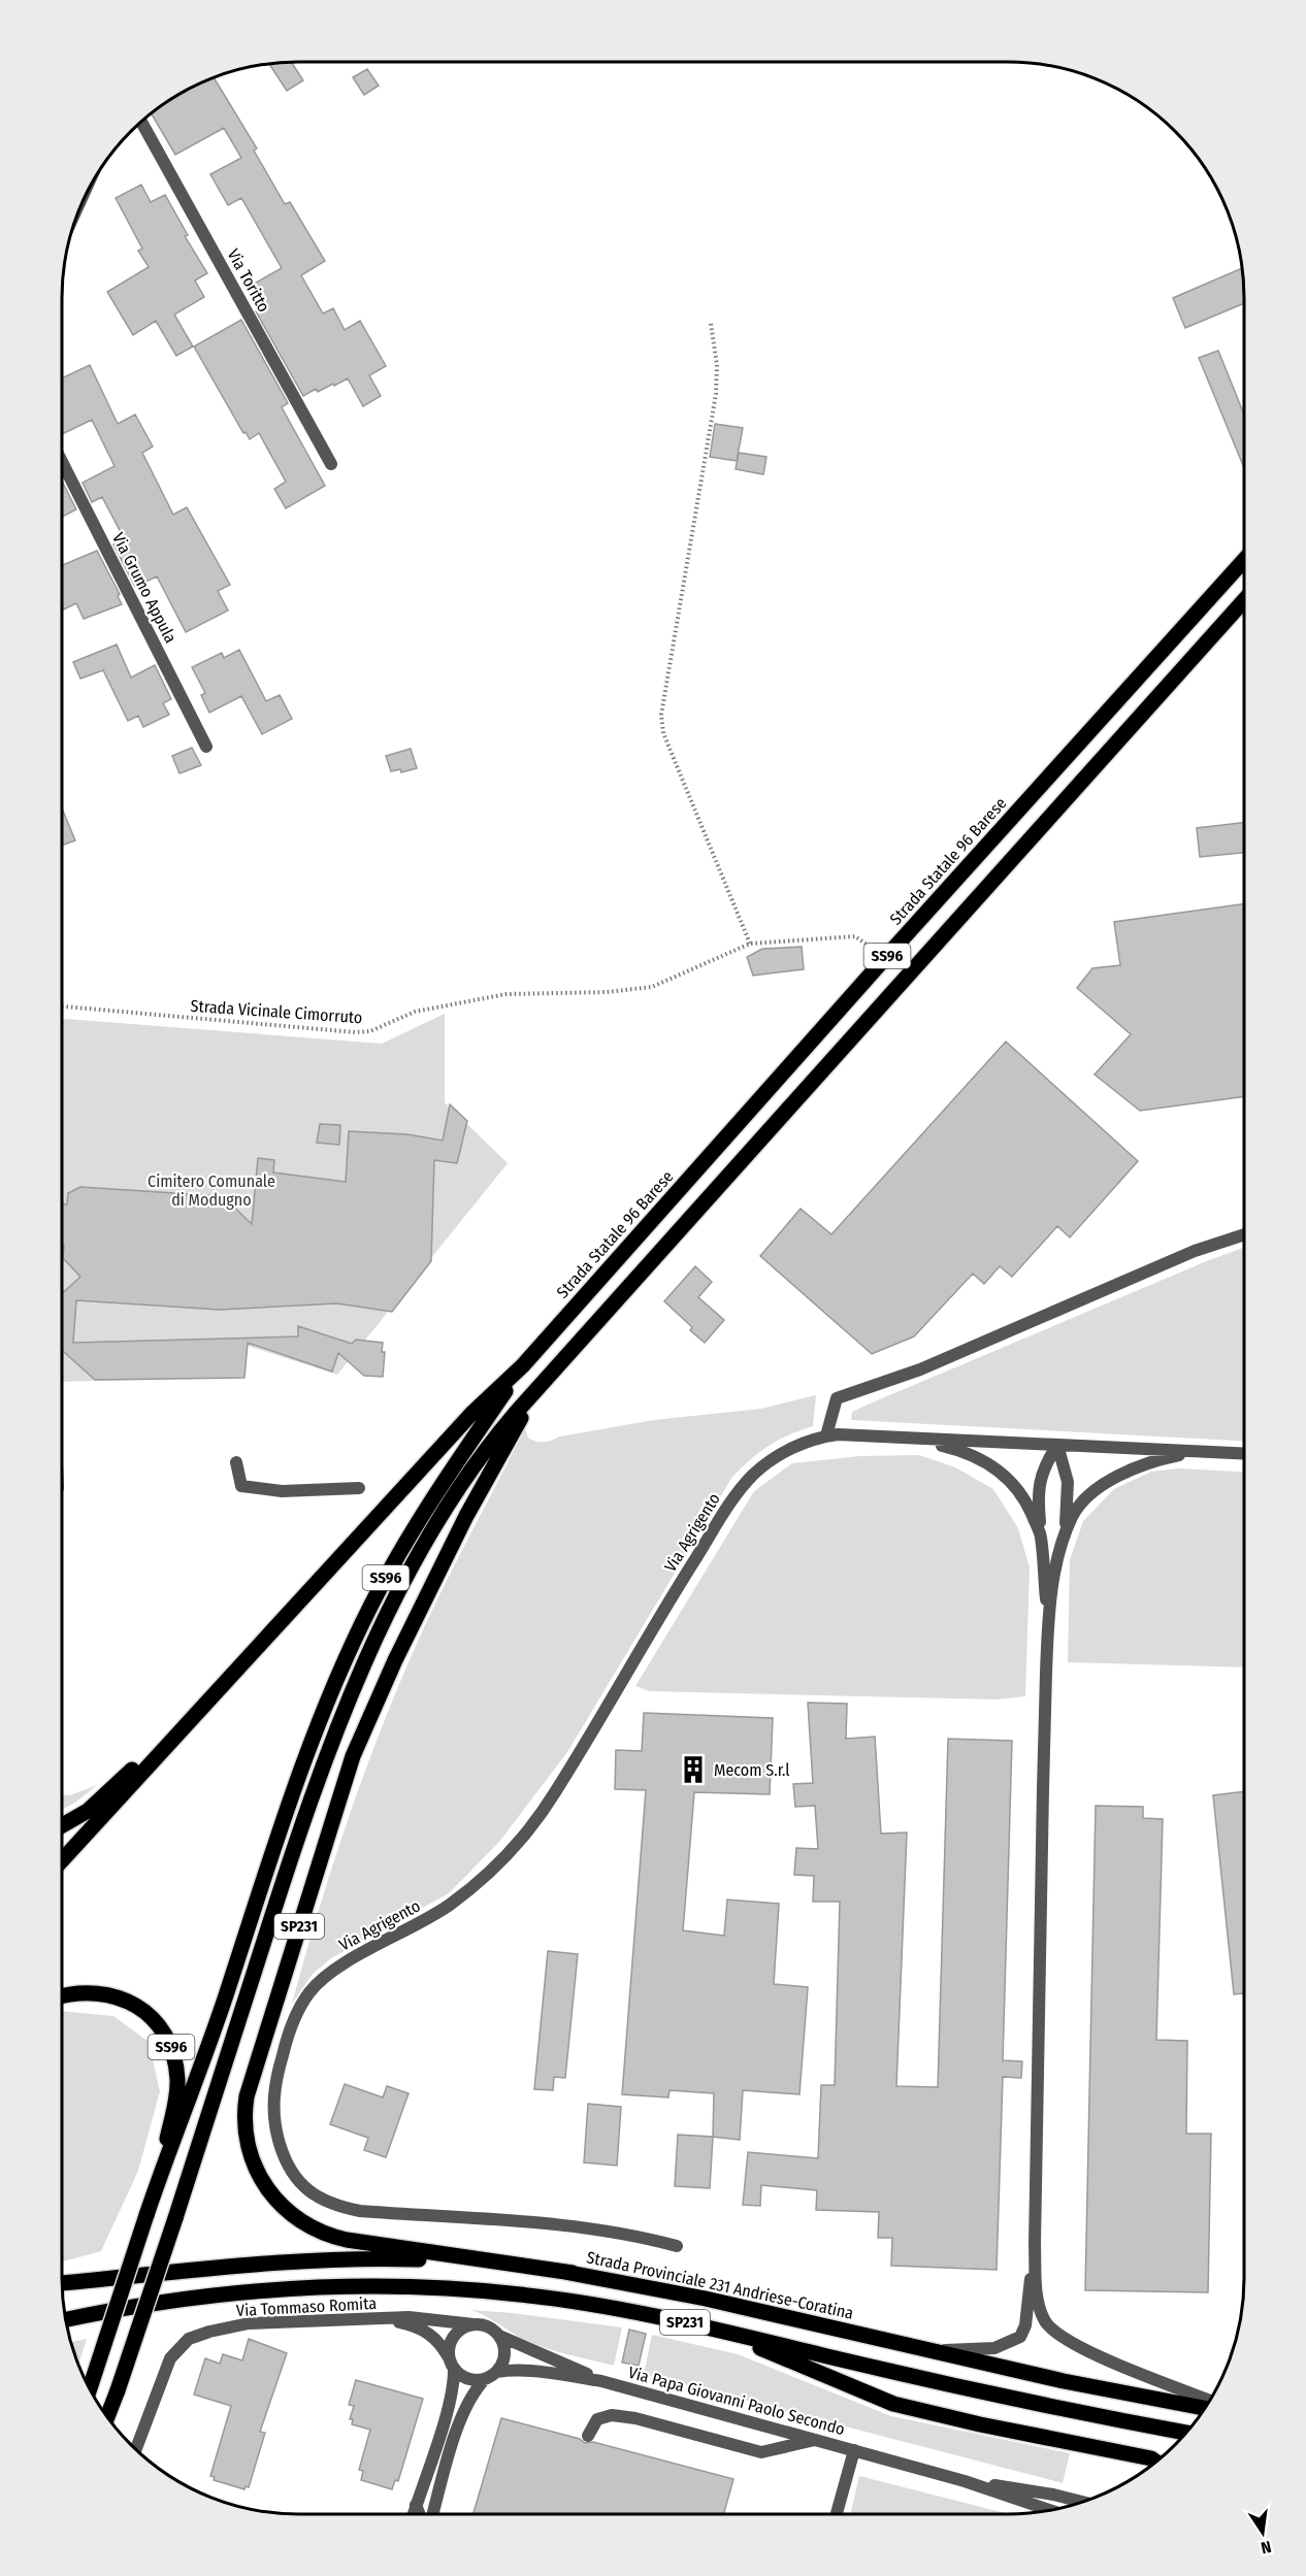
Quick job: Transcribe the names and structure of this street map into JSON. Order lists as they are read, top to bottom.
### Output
{
  "streets": {
    "main road": [
      "Strada Statale 96 Barese",
      "SS96",
      "SP231",
      "Strada Provinciale 231 Andriese-Coratina"
    ],
    "street": [
      "Via Toritto",
      "Via Grumo Appula",
      "Via Agrigento",
      "Via Tommaso Romita",
      "Via Papa Giovanni Paolo Secondo"
    ],
    "path": ["Strada Vicinale Cimorruto"]
  },
  "crossings": [
    ["Strada Statale 96 Barese", "SS96"],
    ["Strada Statale 96 Barese", "Strada Vicinale Cimorruto"],
    ["SS96", "SP231"],
    ["SP231", "Strada Provinciale 231 Andriese-Coratina"],
    ["Via Tommaso Romita", "Via Papa Giovanni Paolo Secondo"]
  ],
  "parks": ["Cimitero Comunale di Modugno"],
  "places": {
    "building": ["Mecom S.r.l"]
  },
  "north": "bottom"
}
